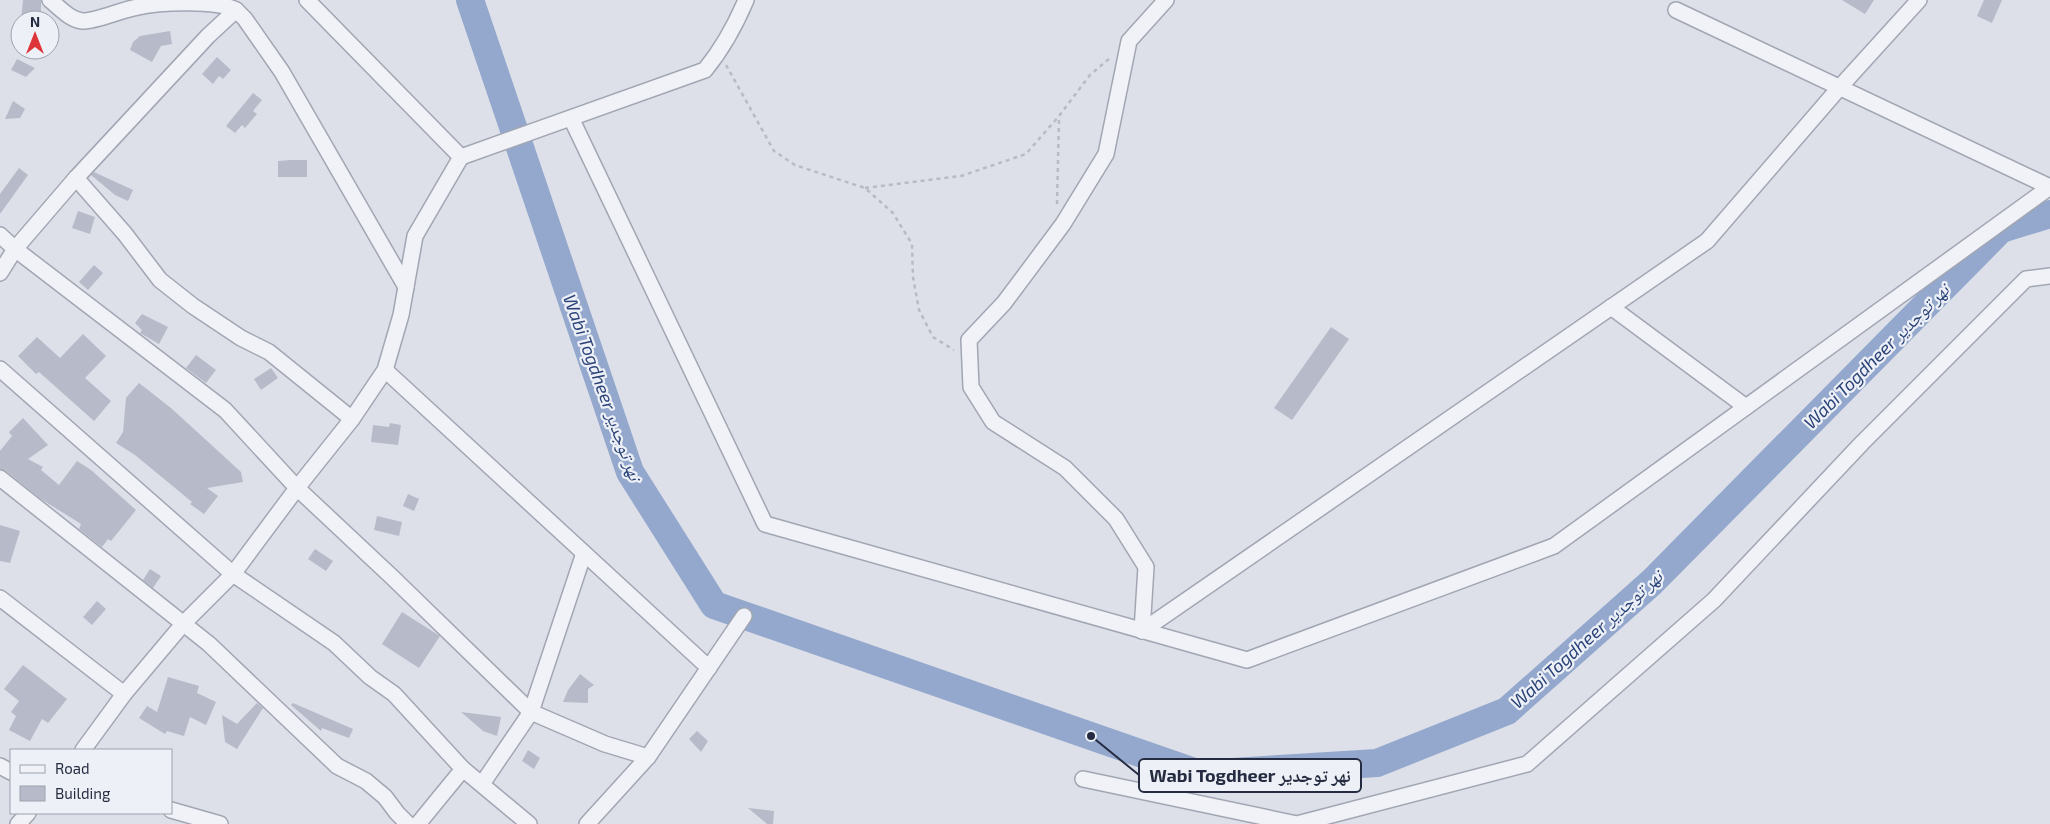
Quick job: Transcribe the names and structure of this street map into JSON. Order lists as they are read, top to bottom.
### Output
{
  "water": ["Wabi Togdheer نهر توجدير"],
  "places": ["Wabi Togdheer نهر توجدير"],
  "legend": ["Road", "Building"],
  "north": "top"
}
